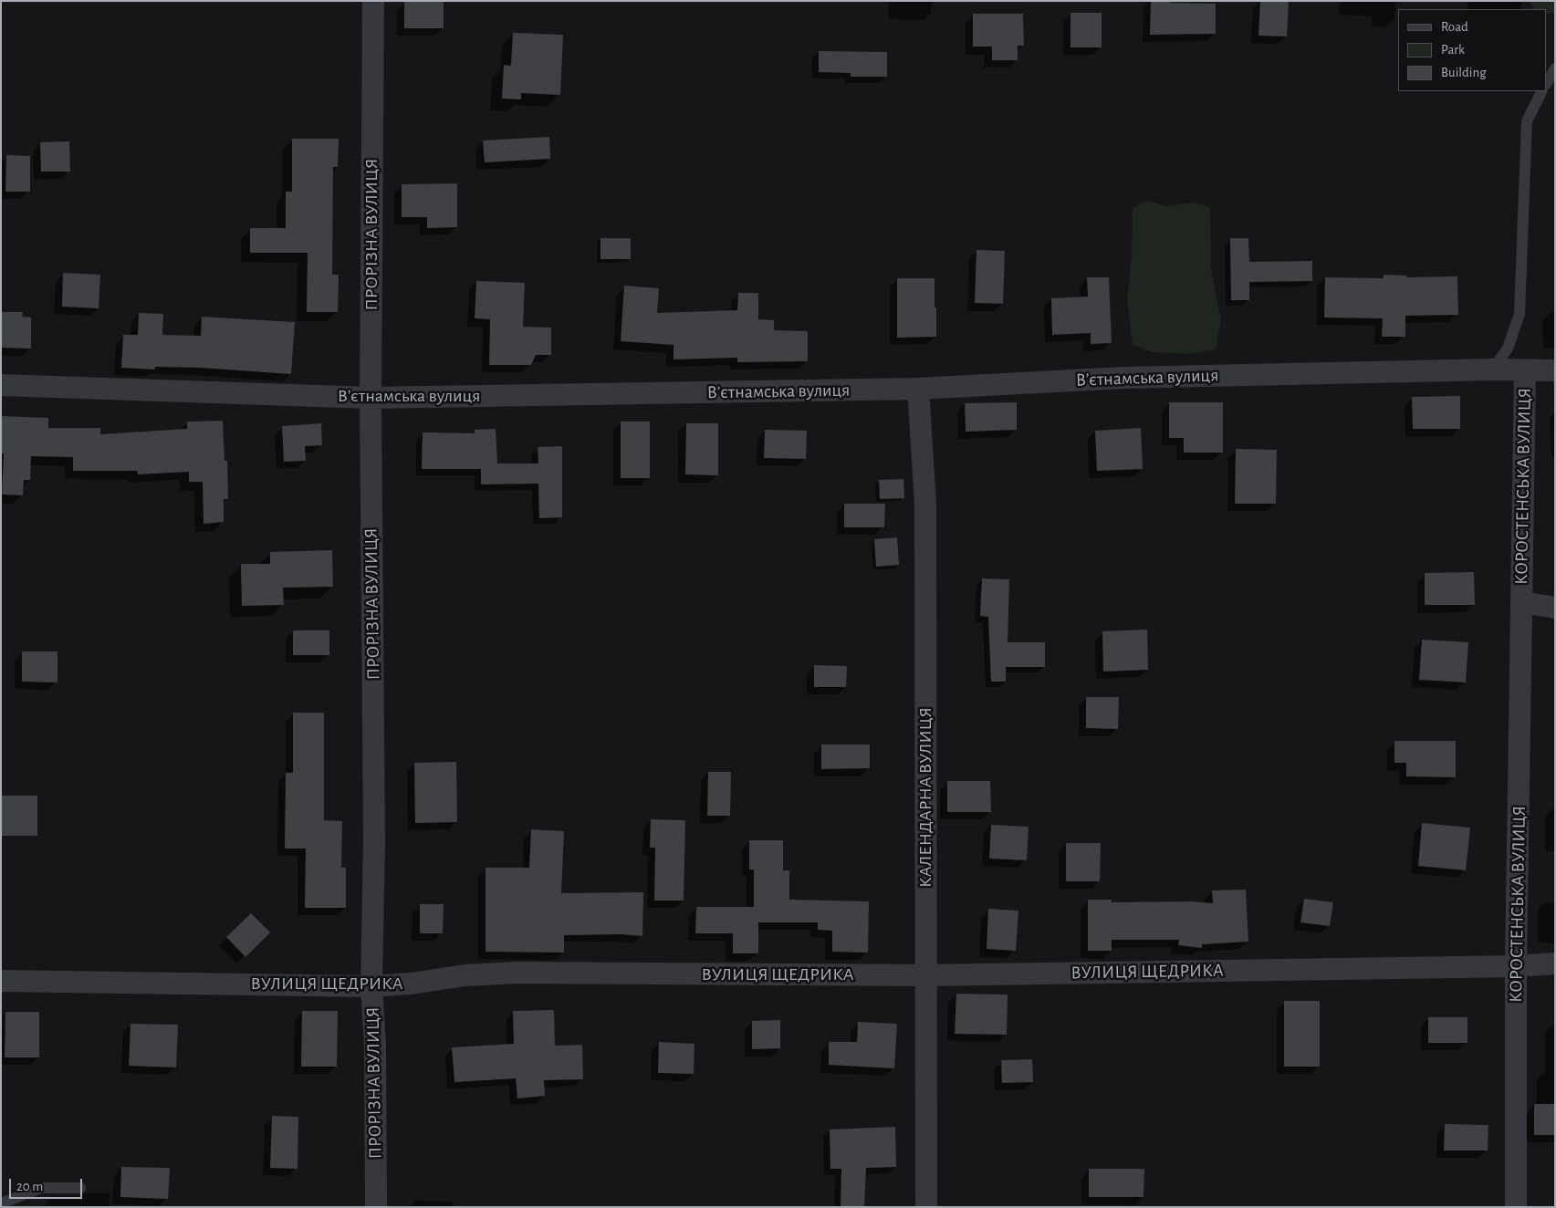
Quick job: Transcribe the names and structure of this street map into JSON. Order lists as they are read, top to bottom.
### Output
{
  "streets": {
    "street": [
      "ПРОРІЗНА ВУЛИЦЯ",
      "Вʼєтнамська вулиця",
      "КОРОСТЕНСЬКА ВУЛИЦЯ",
      "КАЛЕНДАРНА ВУЛИЦЯ",
      "ВУЛИЦЯ ЩЕДРИКА"
    ]
  },
  "crossings": [
    ["ПРОРІЗНА ВУЛИЦЯ", "Вʼєтнамська вулиця"],
    ["ПРОРІЗНА ВУЛИЦЯ", "ВУЛИЦЯ ЩЕДРИКА"],
    ["Вʼєтнамська вулиця", "КОРОСТЕНСЬКА ВУЛИЦЯ"],
    ["Вʼєтнамська вулиця", "КАЛЕНДАРНА ВУЛИЦЯ"],
    ["КОРОСТЕНСЬКА ВУЛИЦЯ", "ВУЛИЦЯ ЩЕДРИКА"],
    ["КАЛЕНДАРНА ВУЛИЦЯ", "ВУЛИЦЯ ЩЕДРИКА"]
  ],
  "legend": ["Road", "Park", "Building"],
  "scale_bar": "20 m"
}
